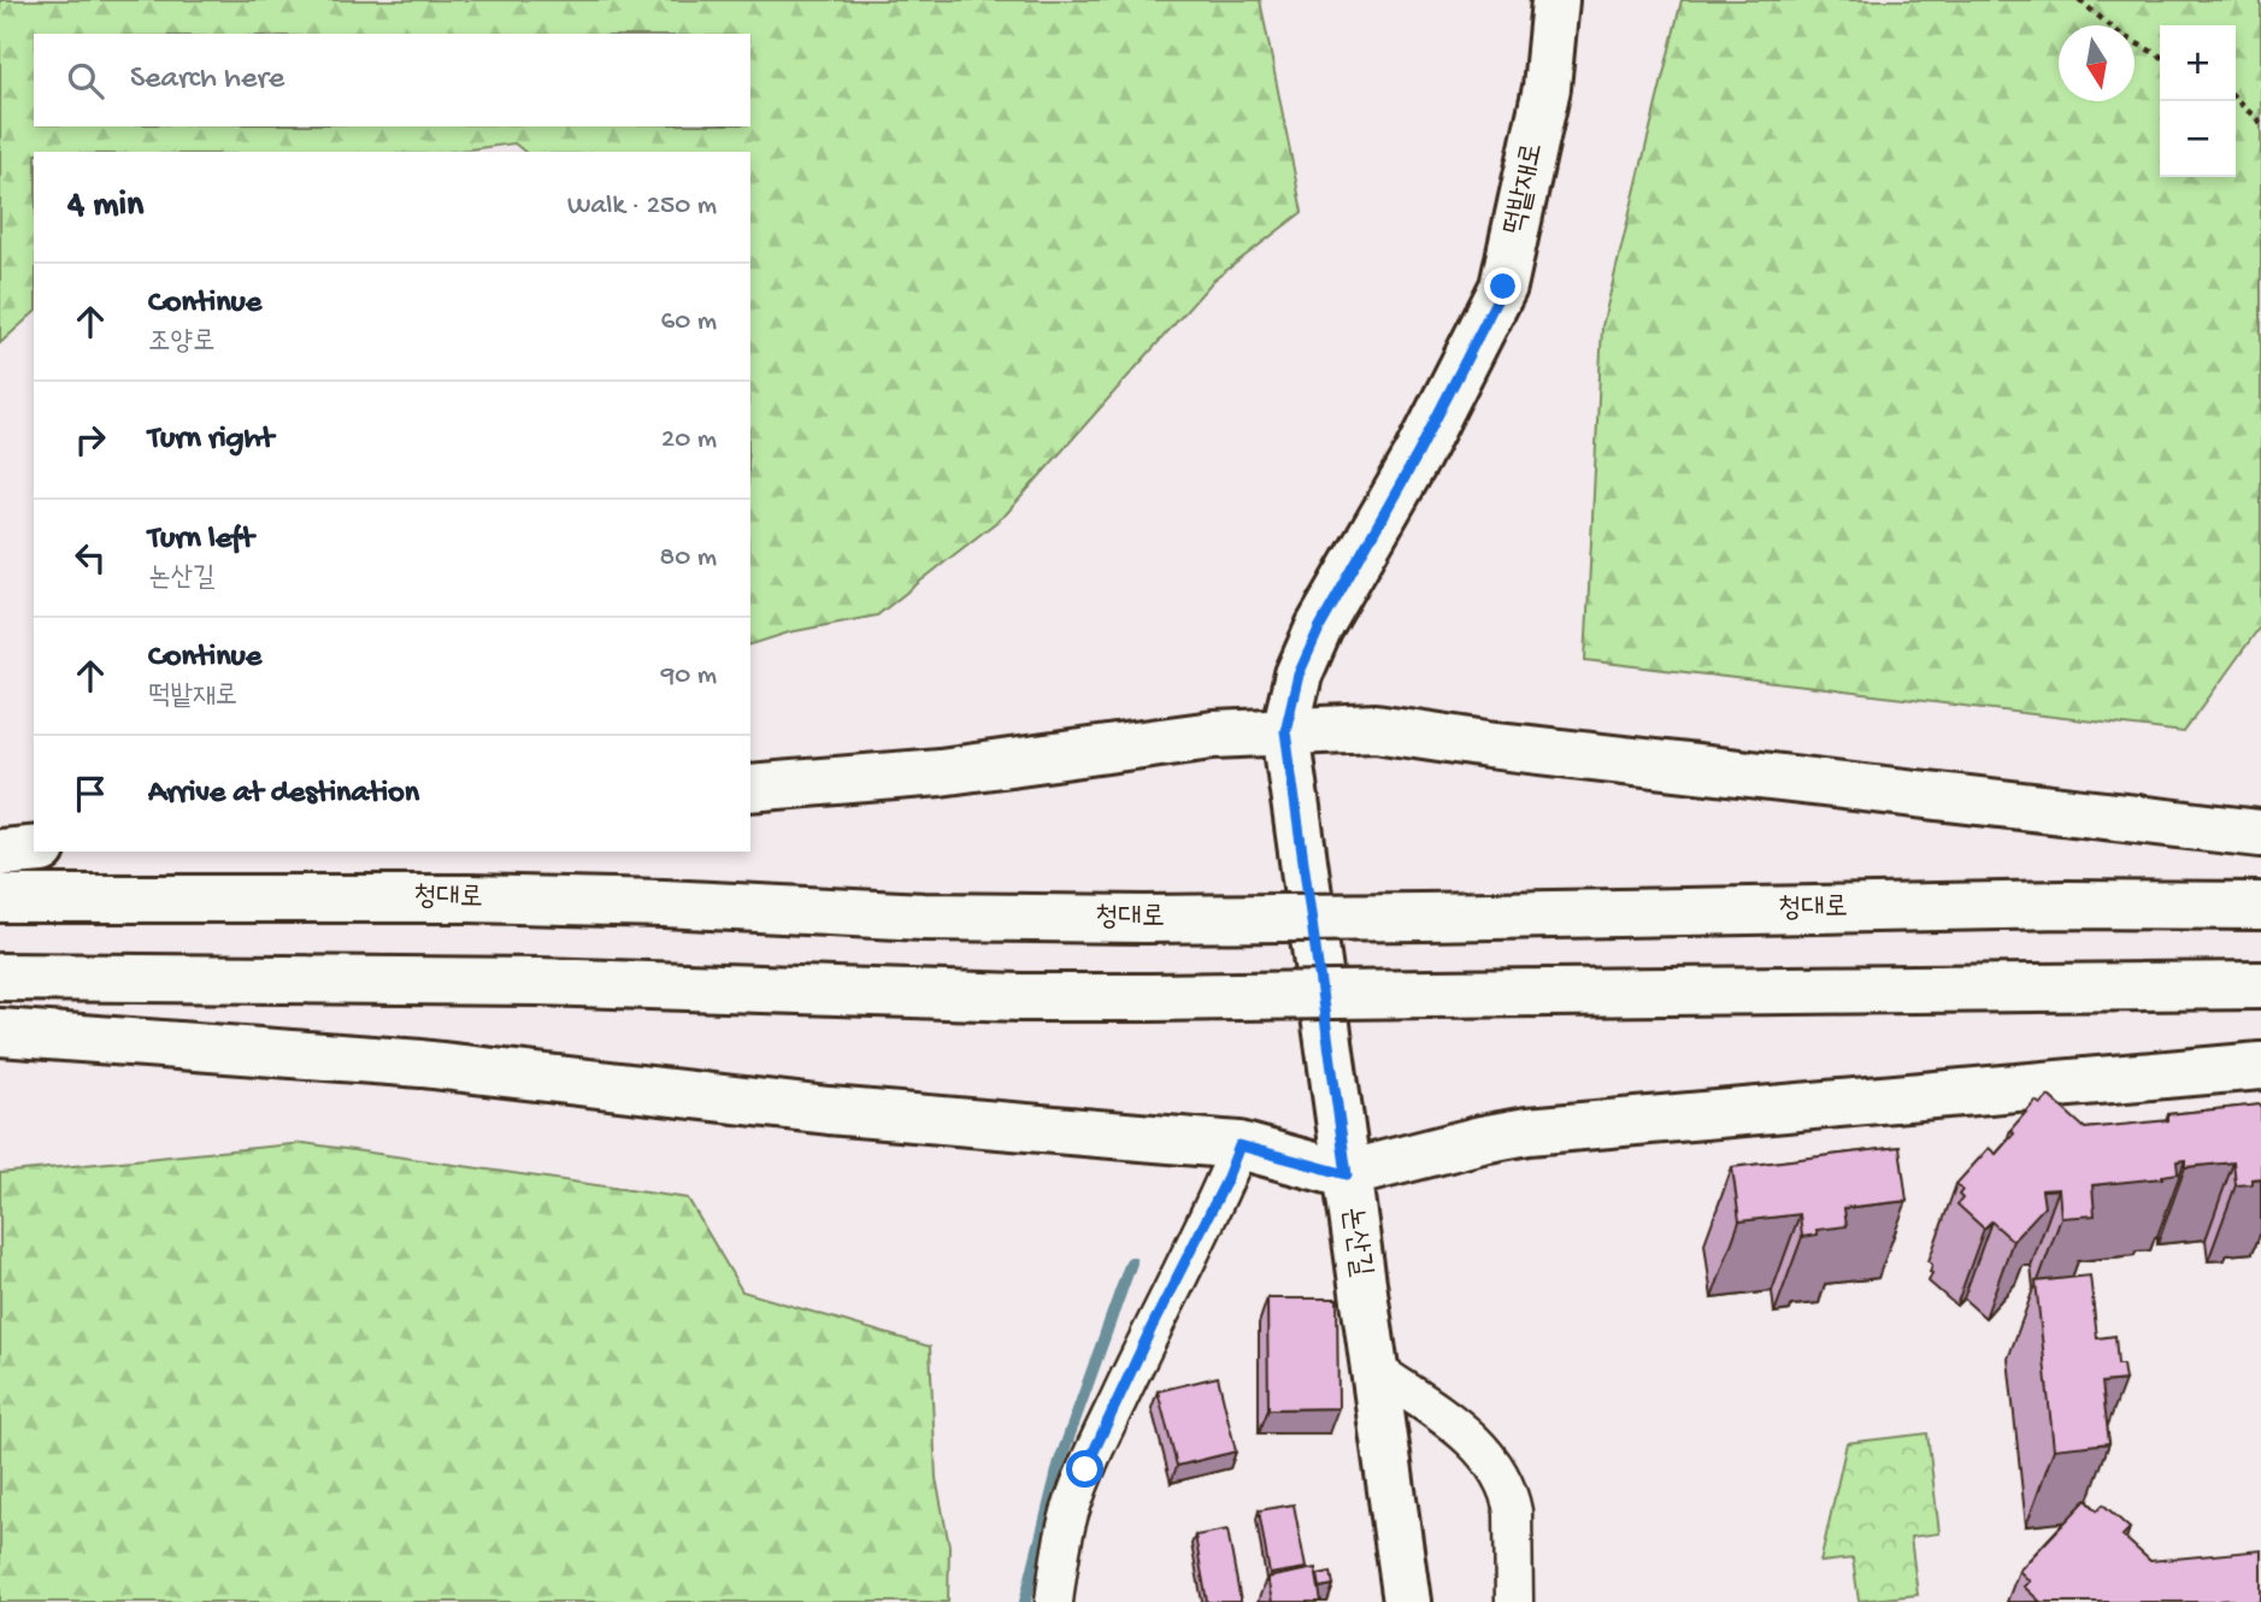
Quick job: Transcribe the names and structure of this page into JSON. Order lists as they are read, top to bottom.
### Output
{
  "streets": {
    "street": ["떡밭재로", "청대로", "논산길"]
  },
  "crossings": [
    ["떡밭재로", "논산길"]
  ],
  "north": "bottom",
  "page": {
    "map_buttons": ["+", "−"],
    "search": "Search here",
    "heading": ["4 min", "Walk · 250 m"],
    "list": [
      ["Continue", "조양로", "60 m"],
      ["Turn right", "20 m"],
      ["Turn left", "논산길", "80 m"],
      ["Continue", "떡밭재로", "90 m"],
      "Arrive at destination"
    ]
  }
}
